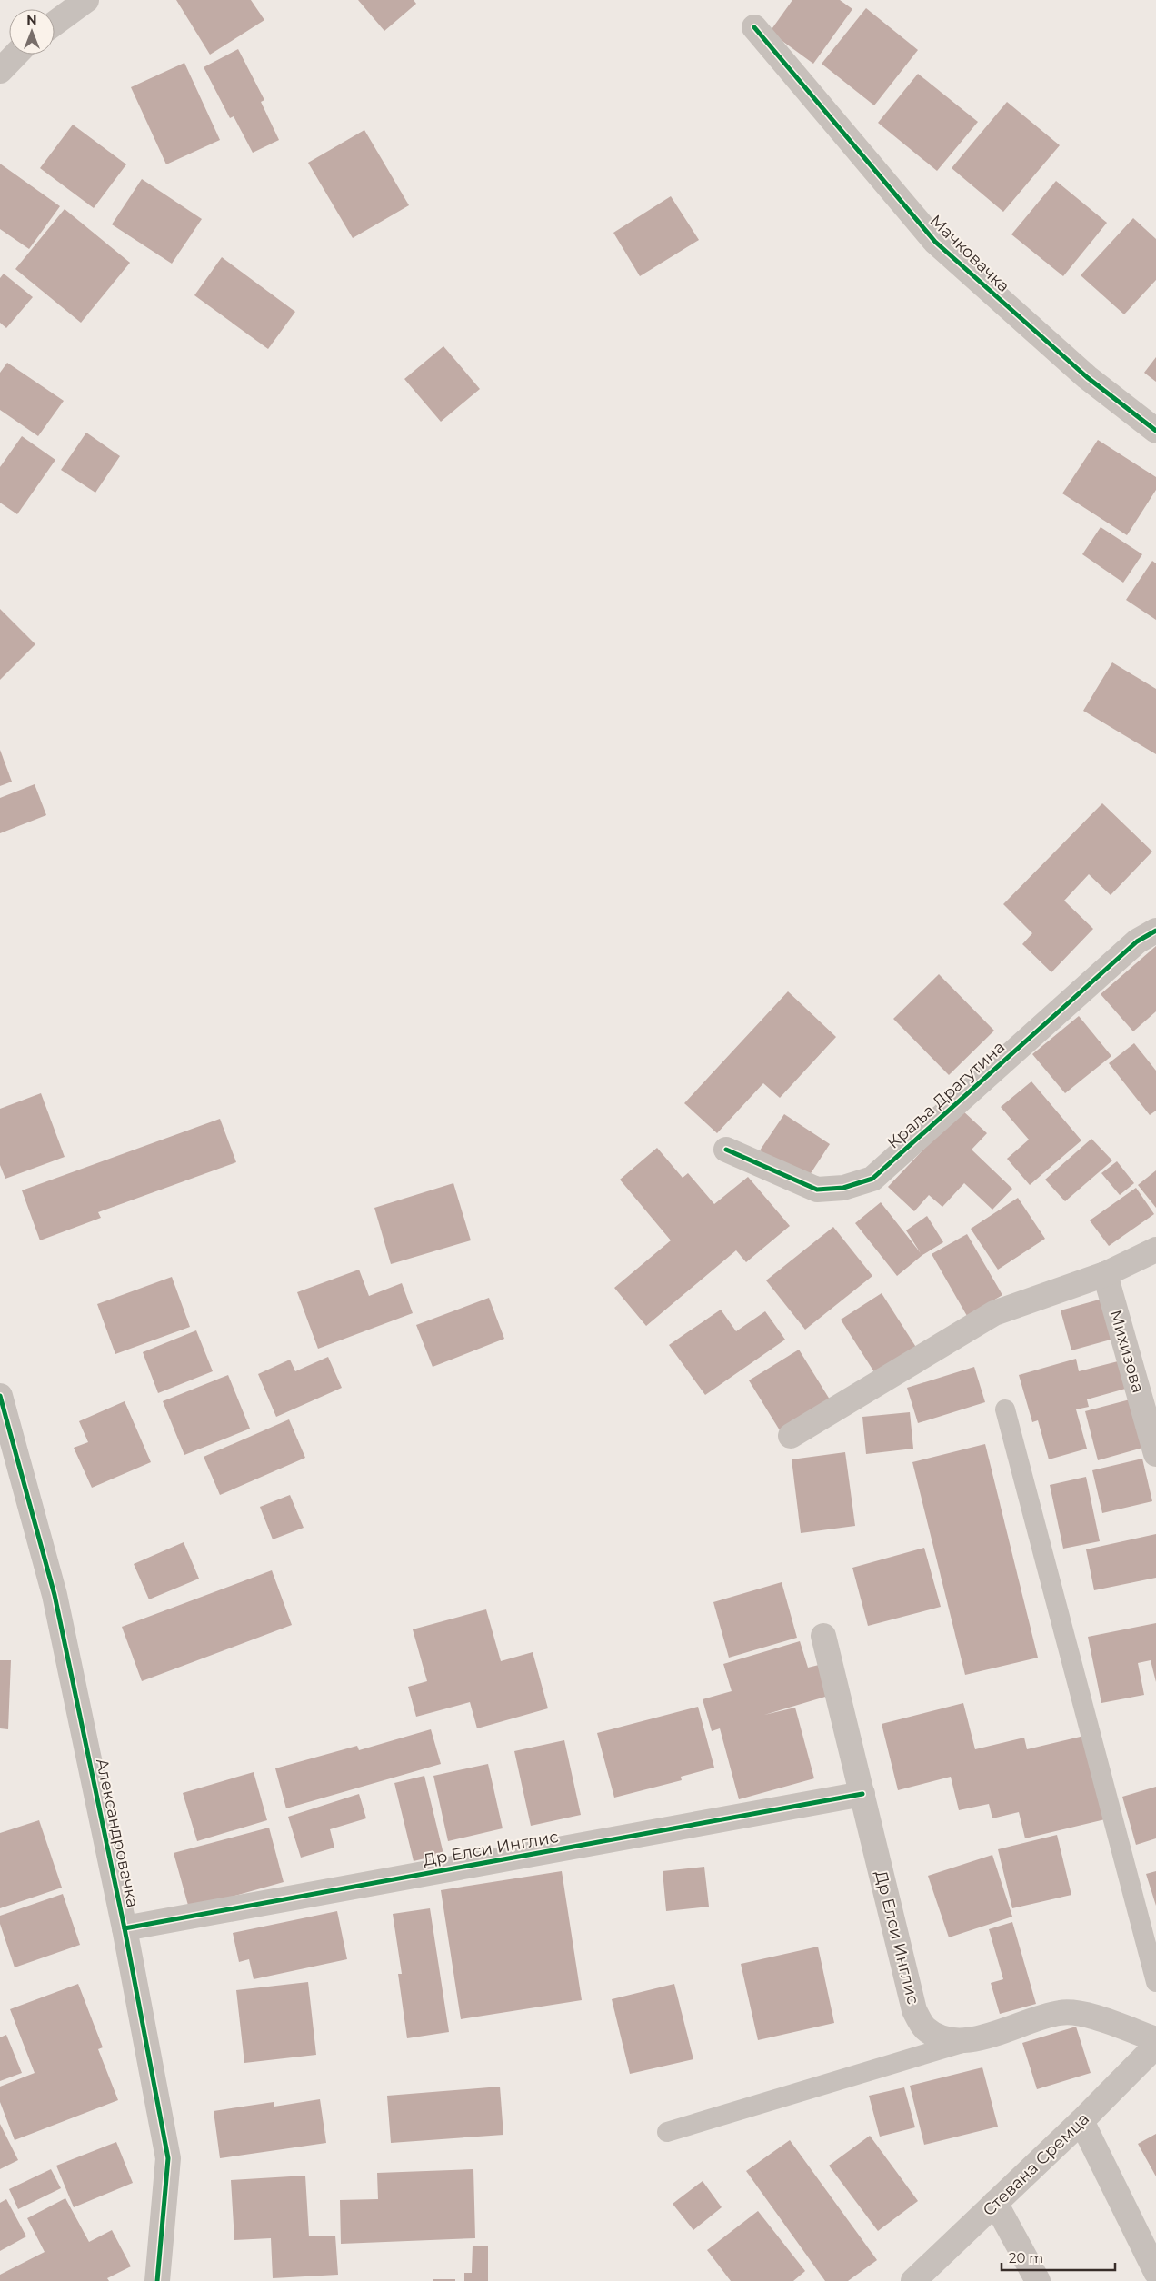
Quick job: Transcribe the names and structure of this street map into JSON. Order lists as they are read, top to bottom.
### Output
{
  "streets": {
    "street": [
      "Мачковачка",
      "Краља Драгутина",
      "Михизова",
      "Александровачка",
      "Др Елси Инглис",
      "Стевана Сремца"
    ]
  },
  "crossings": [
    ["Александровачка", "Др Елси Инглис"]
  ],
  "scale_bar": "20 m",
  "north": "top"
}
